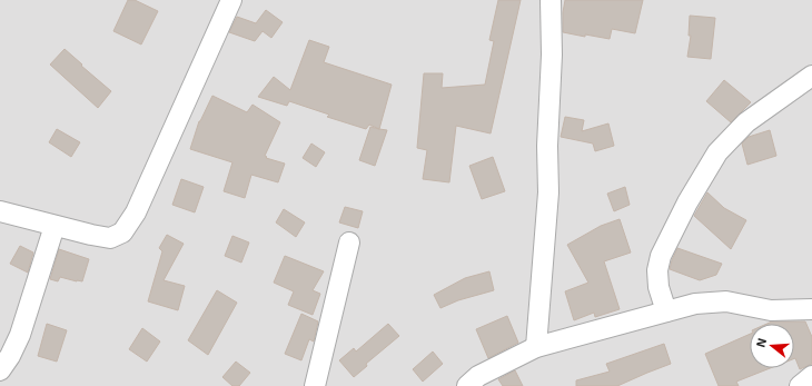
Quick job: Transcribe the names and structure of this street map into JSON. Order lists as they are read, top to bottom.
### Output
{
  "north": "left"
}
